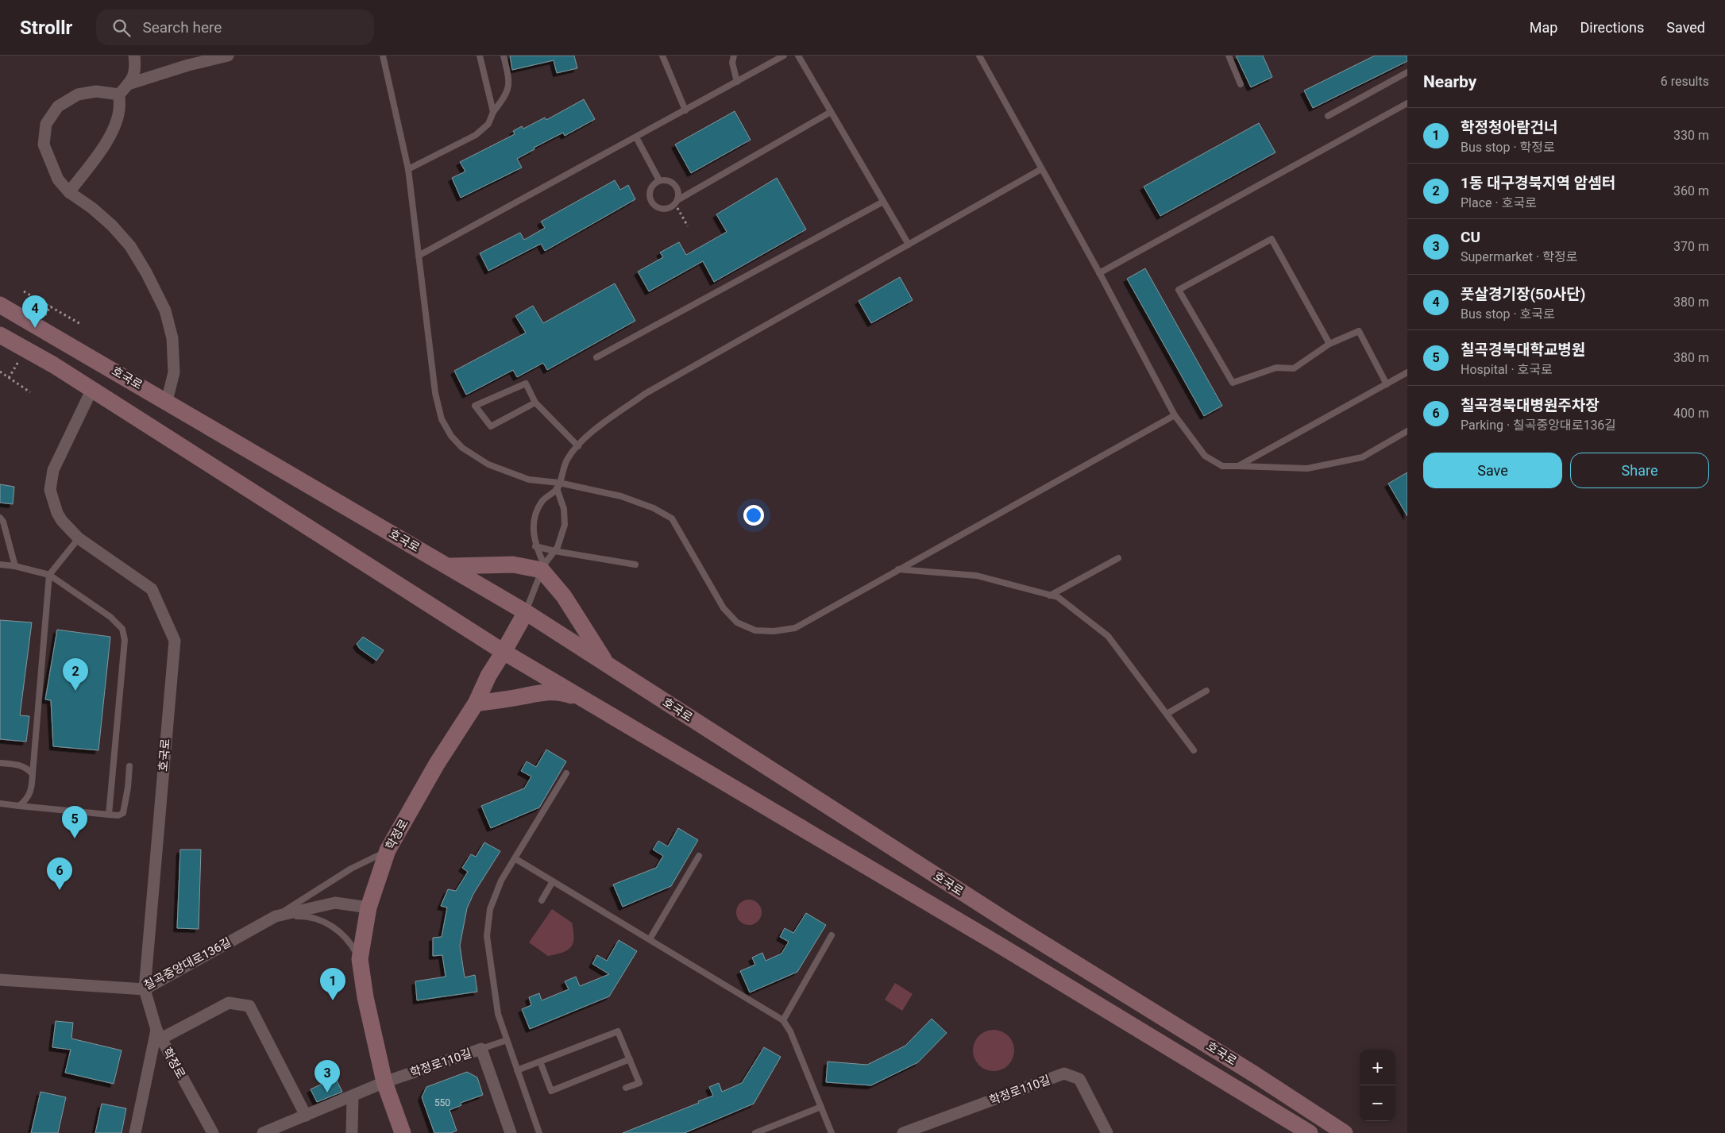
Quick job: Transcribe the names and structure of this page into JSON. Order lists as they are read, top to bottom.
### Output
{
  "streets": {
    "main road": ["호국로", "학정로"],
    "street": ["칠곡중앙대로136길", "학정로110길"]
  },
  "crossings": [
    ["호국로", "학정로"],
    ["호국로", "칠곡중앙대로136길"],
    ["학정로", "칠곡중앙대로136길"],
    ["학정로", "학정로110길"]
  ],
  "house_numbers": ["550"],
  "page": {
    "header": "Strollr",
    "search": "Search here",
    "nav": ["Map", "Directions", "Saved"],
    "heading": ["Nearby", "6 results"],
    "list": [
      {
        "mark": "1",
        "name": "학정청아람건너",
        "note": "Bus stop · 학정로",
        "value": "330 m"
      },
      {
        "mark": "2",
        "name": "1동 대구경북지역 암셈터",
        "note": "Place · 호국로",
        "value": "360 m"
      },
      {
        "mark": "3",
        "name": "CU",
        "note": "Supermarket · 학정로",
        "value": "370 m"
      },
      {
        "mark": "4",
        "name": "풋살경기장(50사단)",
        "note": "Bus stop · 호국로",
        "value": "380 m"
      },
      {
        "mark": "5",
        "name": "칠곡경북대학교병원",
        "note": "Hospital · 호국로",
        "value": "380 m"
      },
      {
        "mark": "6",
        "name": "칠곡경북대병원주차장",
        "note": "Parking · 칠곡중앙대로136길",
        "value": "400 m"
      }
    ],
    "pins": [
      "4",
      "2",
      "5",
      "6",
      "1",
      "3"
    ],
    "buttons": ["Save", "Share"],
    "map_buttons": ["+", "−"]
  }
}
